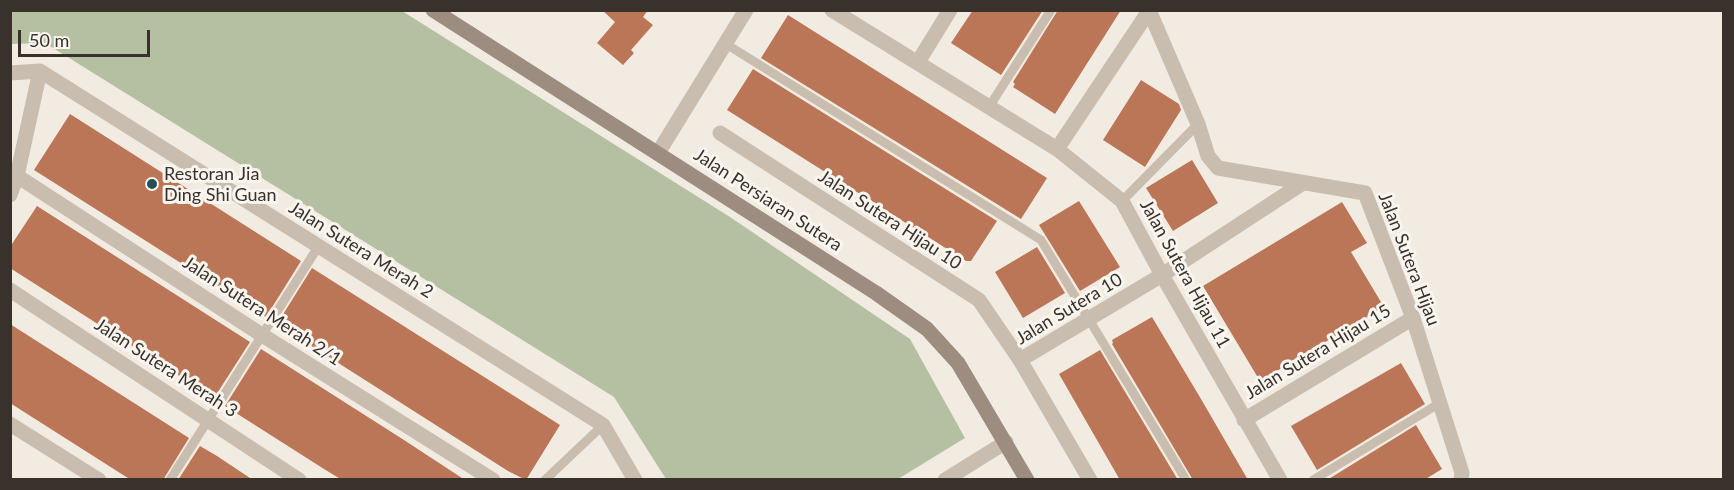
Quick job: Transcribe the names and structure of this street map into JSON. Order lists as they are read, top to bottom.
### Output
{
  "streets": {
    "street": [
      "Jalan Persiaran Sutera",
      "Jalan Sutera Hijau 10",
      "Jalan Sutera Merah 2",
      "Jalan Sutera Hijau",
      "Jalan Sutera Hijau 11",
      "Jalan Sutera 10",
      "Jalan Sutera Merah 2/1",
      "Jalan Sutera Hijau 15",
      "Jalan Sutera Merah 3"
    ]
  },
  "crossings": [
    ["Jalan Sutera Hijau 10", "Jalan Sutera 10"],
    ["Jalan Sutera Hijau", "Jalan Sutera 10"],
    ["Jalan Sutera Hijau", "Jalan Sutera Hijau 15"],
    ["Jalan Sutera Hijau 11", "Jalan Sutera 10"],
    ["Jalan Sutera Hijau 11", "Jalan Sutera Hijau 15"]
  ],
  "places": ["Restoran Jia Ding Shi Guan"],
  "scale_bar": "50 m"
}
